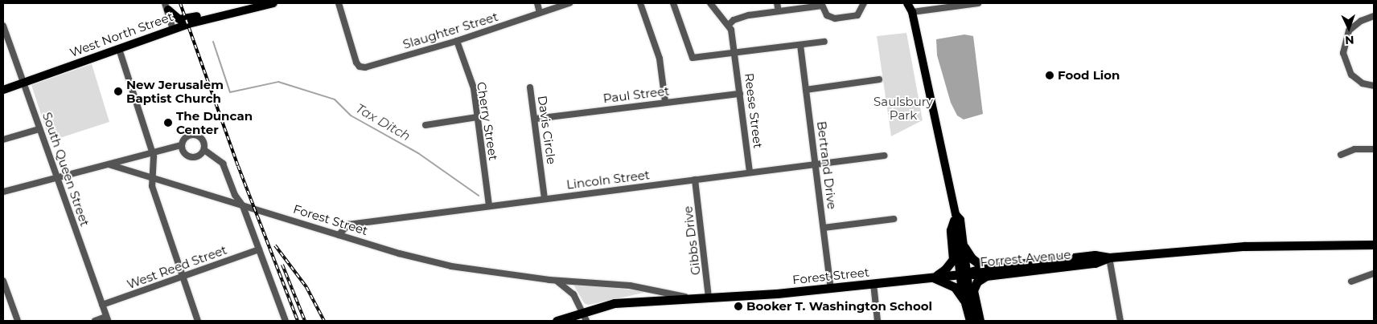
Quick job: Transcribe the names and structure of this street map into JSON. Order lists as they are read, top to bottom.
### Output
{
  "streets": {
    "highway": ["Forest Street", "Forrest Avenue"],
    "main road": ["West North Street"],
    "street": [
      "Slaughter Street",
      "Paul Street",
      "Reese Street",
      "Cherry Street",
      "Davis Circle",
      "Bertrand Drive",
      "South Queen Street",
      "Lincoln Street",
      "Gibbs Drive",
      "West Reed Street"
    ]
  },
  "crossings": [
    ["Slaughter Street", "Cherry Street"],
    ["West North Street", "South Queen Street"],
    ["Paul Street", "Reese Street"],
    ["Paul Street", "Davis Circle"],
    ["Reese Street", "Lincoln Street"],
    ["Cherry Street", "Lincoln Street"],
    ["Davis Circle", "Lincoln Street"],
    ["Bertrand Drive", "Lincoln Street"],
    ["Bertrand Drive", "Forest Street"],
    ["South Queen Street", "West Reed Street"],
    ["Lincoln Street", "Forest Street"],
    ["Lincoln Street", "Gibbs Drive"],
    ["Forest Street", "Gibbs Drive"],
    ["Forest Street", "Forrest Avenue"]
  ],
  "water": ["Tax Ditch"],
  "parks": ["Saulsbury Park"],
  "places": [
    "Food Lion",
    "New Jerusalem Baptist Church",
    "The Duncan Center",
    "Booker T. Washington School"
  ],
  "north": "bottom"
}
